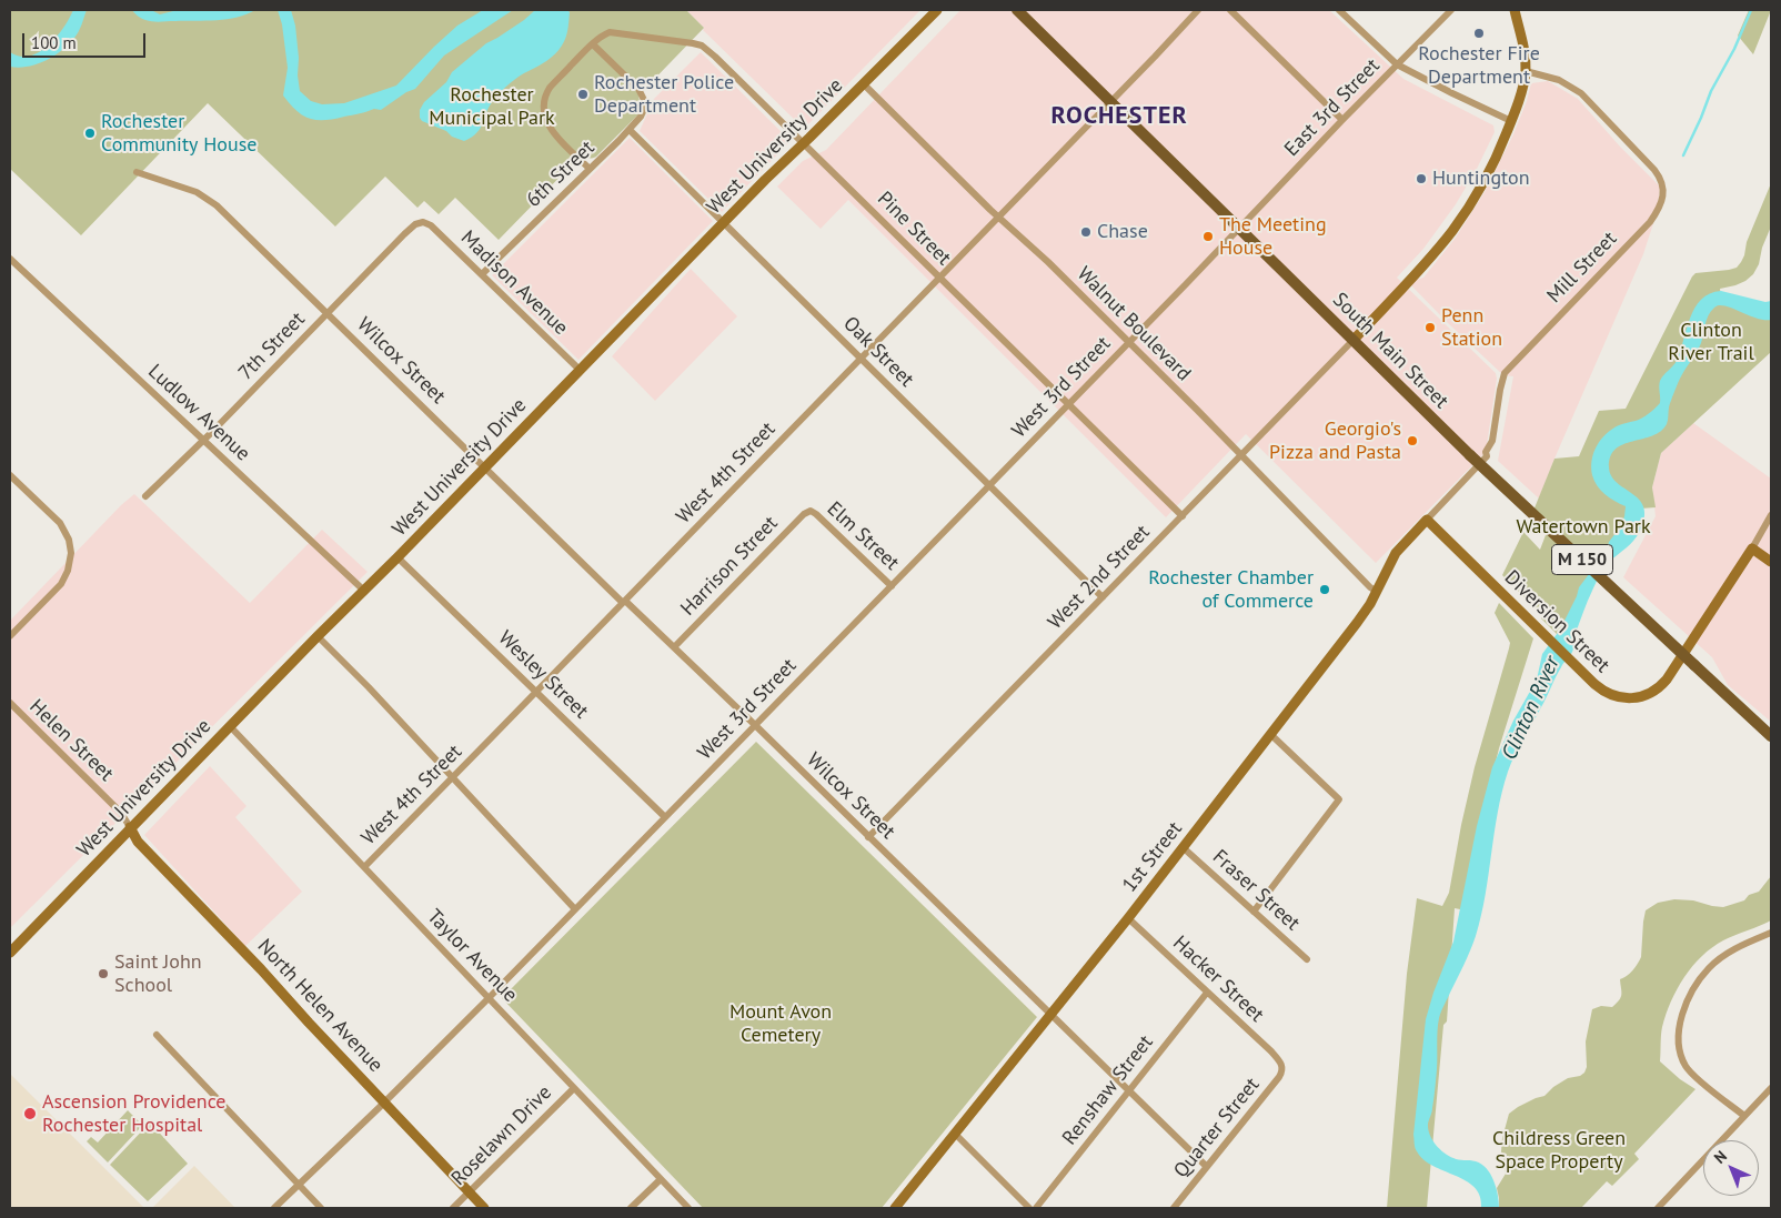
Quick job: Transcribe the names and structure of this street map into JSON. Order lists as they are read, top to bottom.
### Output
{
  "streets": {
    "main road": ["South Main Street", "M 150"],
    "street": [
      "East 3rd Street",
      "West University Drive",
      "6th Street",
      "Pine Street",
      "Mill Street",
      "Madison Avenue",
      "Walnut Boulevard",
      "7th Street",
      "Oak Street",
      "Wilcox Street",
      "West 3rd Street",
      "Ludlow Avenue",
      "West 4th Street",
      "Elm Street",
      "Harrison Street",
      "West 2nd Street",
      "Diversion Street",
      "Wesley Street",
      "Helen Street",
      "1st Street",
      "Fraser Street",
      "Taylor Avenue",
      "Hacker Street",
      "North Helen Avenue",
      "Renshaw Street",
      "Quarter Street",
      "Roselawn Drive"
    ]
  },
  "crossings": [
    ["East 3rd Street", "South Main Street"],
    ["East 3rd Street", "West 3rd Street"],
    ["West University Drive", "Pine Street"],
    ["West University Drive", "Madison Avenue"],
    ["West University Drive", "Walnut Boulevard"],
    ["West University Drive", "Oak Street"],
    ["West University Drive", "Wilcox Street"],
    ["West University Drive", "Ludlow Avenue"],
    ["West University Drive", "Wesley Street"],
    ["West University Drive", "Helen Street"],
    ["West University Drive", "Taylor Avenue"],
    ["West University Drive", "North Helen Avenue"],
    ["6th Street", "Pine Street"],
    ["6th Street", "Madison Avenue"],
    ["6th Street", "Oak Street"],
    ["Pine Street", "Oak Street"],
    ["Pine Street", "West 3rd Street"],
    ["Pine Street", "West 4th Street"],
    ["Pine Street", "West 2nd Street"],
    ["Mill Street", "Diversion Street"],
    ["Mill Street", "1st Street"],
    ["Madison Avenue", "7th Street"],
    ["Walnut Boulevard", "West 3rd Street"],
    ["Walnut Boulevard", "West 4th Street"],
    ["Walnut Boulevard", "West 2nd Street"],
    ["Walnut Boulevard", "1st Street"],
    ["7th Street", "Wilcox Street"],
    ["7th Street", "Ludlow Avenue"],
    ["South Main Street", "West 3rd Street"],
    ["South Main Street", "West 4th Street"],
    ["South Main Street", "West 2nd Street"],
    ["Oak Street", "West 3rd Street"],
    ["Oak Street", "West 4th Street"],
    ["Oak Street", "West 2nd Street"],
    ["Wilcox Street", "West 3rd Street"],
    ["Wilcox Street", "West 4th Street"],
    ["Wilcox Street", "Harrison Street"],
    ["Wilcox Street", "West 2nd Street"],
    ["Wilcox Street", "1st Street"],
    ["Wilcox Street", "Renshaw Street"],
    ["Wilcox Street", "Quarter Street"],
    ["West 3rd Street", "Elm Street"],
    ["West 3rd Street", "Wesley Street"],
    ["West 3rd Street", "Taylor Avenue"],
    ["West 3rd Street", "North Helen Avenue"],
    ["West 4th Street", "Wesley Street"],
    ["West 4th Street", "Taylor Avenue"],
    ["Elm Street", "Harrison Street"],
    ["Diversion Street", "1st Street"],
    ["Helen Street", "North Helen Avenue"],
    ["1st Street", "Fraser Street"],
    ["1st Street", "Hacker Street"],
    ["Taylor Avenue", "Roselawn Drive"],
    ["Hacker Street", "Renshaw Street"],
    ["Hacker Street", "Quarter Street"],
    ["North Helen Avenue", "Roselawn Drive"]
  ],
  "districts": ["ROCHESTER"],
  "water": ["Clinton River"],
  "parks": [
    "Rochester Municipal Park",
    "Clinton River Trail",
    "Watertown Park",
    "Mount Avon Cemetery",
    "Childress Green Space Property"
  ],
  "places": [
    "Rochester Fire Department",
    "Rochester Police Department",
    "Rochester Community House",
    "Huntington",
    "Chase",
    "The Meeting House",
    "Penn Station",
    "Georgio's Pizza and Pasta",
    "Rochester Chamber of Commerce",
    "Saint John School",
    "Ascension Providence Rochester Hospital"
  ],
  "scale_bar": "100 m",
  "north": "top left"
}
